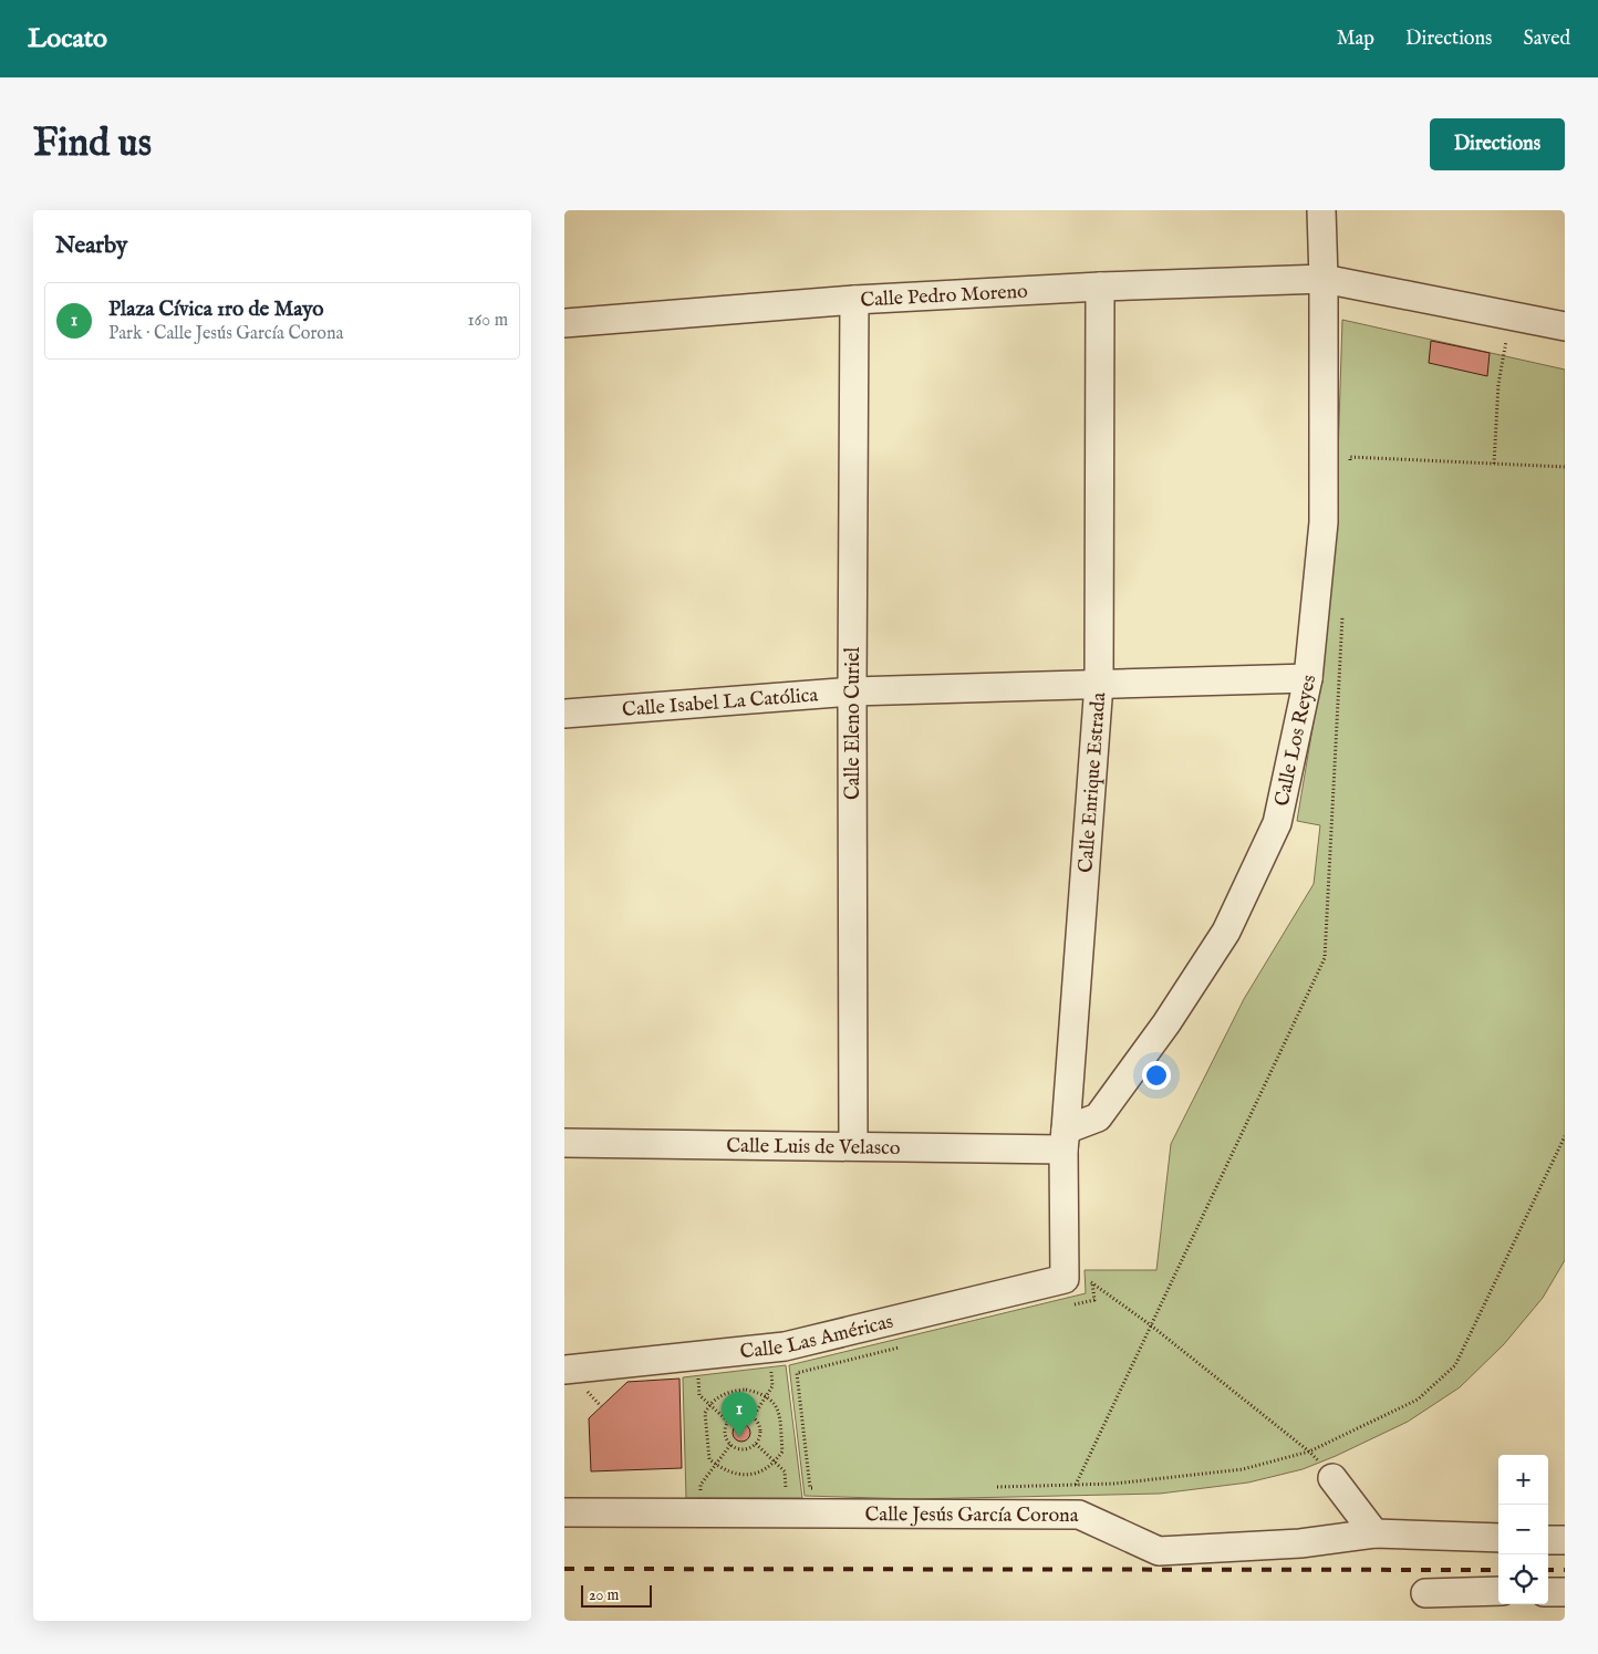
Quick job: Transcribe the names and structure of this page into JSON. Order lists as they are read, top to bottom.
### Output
{
  "streets": {
    "street": [
      "Calle Pedro Moreno",
      "Calle Isabel La Católica",
      "Calle Eleno Curiel",
      "Calle Los Reyes",
      "Calle Enrique Estrada",
      "Calle Luis de Velasco",
      "Calle Las Américas",
      "Calle Jesús García Corona"
    ]
  },
  "crossings": [
    ["Calle Pedro Moreno", "Calle Eleno Curiel"],
    ["Calle Pedro Moreno", "Calle Los Reyes"],
    ["Calle Pedro Moreno", "Calle Enrique Estrada"],
    ["Calle Isabel La Católica", "Calle Eleno Curiel"],
    ["Calle Isabel La Católica", "Calle Los Reyes"],
    ["Calle Isabel La Católica", "Calle Enrique Estrada"],
    ["Calle Eleno Curiel", "Calle Luis de Velasco"],
    ["Calle Los Reyes", "Calle Enrique Estrada"],
    ["Calle Los Reyes", "Calle Luis de Velasco"],
    ["Calle Enrique Estrada", "Calle Luis de Velasco"],
    ["Calle Enrique Estrada", "Calle Las Américas"]
  ],
  "scale_bar": "20 m",
  "page": {
    "header": "Locato",
    "nav": ["Map", "Directions", "Saved"],
    "buttons": "Directions",
    "title": "Find us",
    "heading": "Nearby",
    "list": [
      {
        "mark": "1",
        "name": "Plaza Cívica 1ro de Mayo",
        "note": "Park · Calle Jesús García Corona",
        "value": "160 m"
      }
    ],
    "pins": "1",
    "map_buttons": ["+", "−"],
    "scale": "20 m"
  }
}
